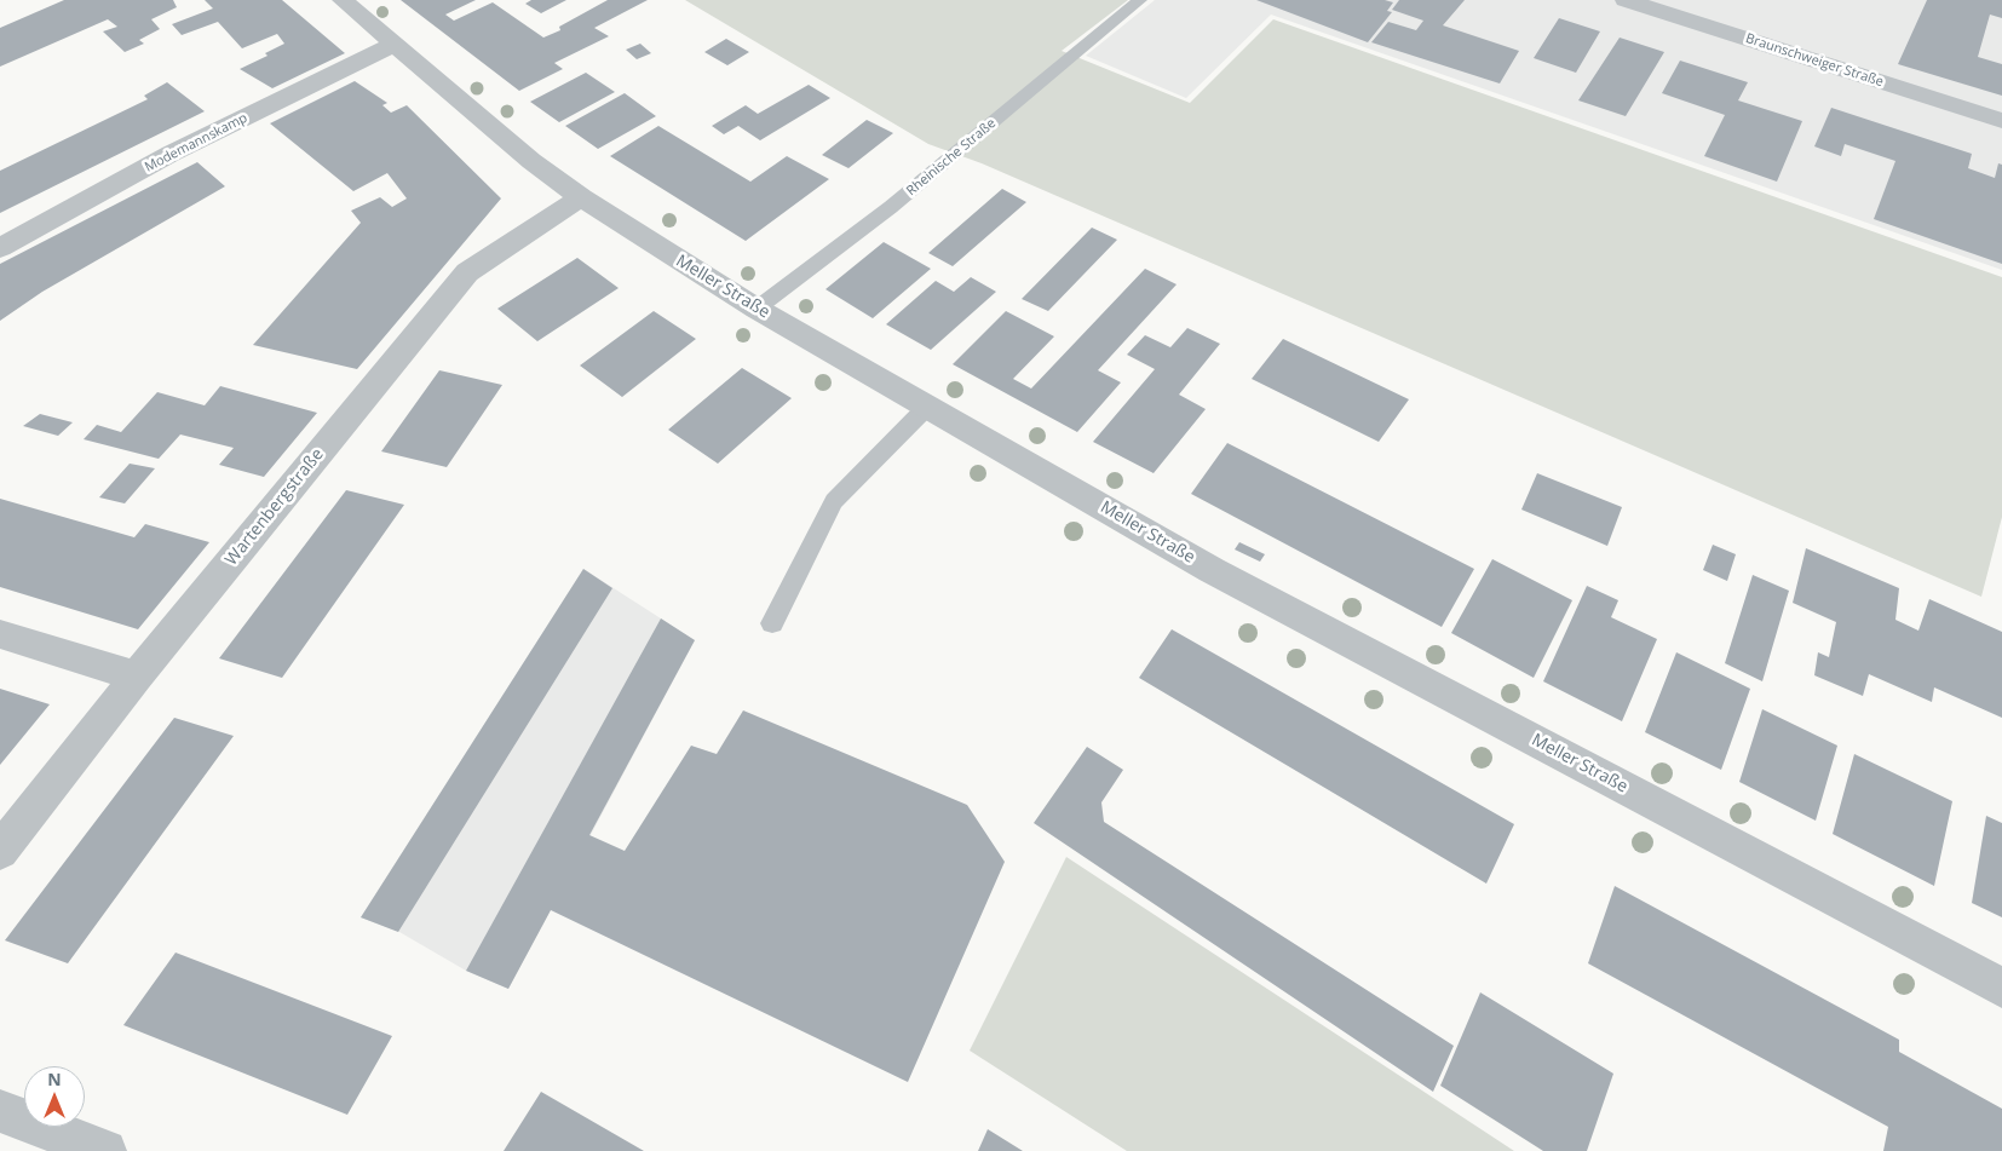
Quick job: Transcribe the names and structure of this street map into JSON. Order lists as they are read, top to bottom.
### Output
{
  "streets": {
    "street": [
      "Braunschweiger Straße",
      "Modemannskamp",
      "Meller Straße",
      "Wartenbergstraße"
    ],
    "lane": ["Rheinische Straße"]
  },
  "crossings": [
    ["Modemannskamp", "Meller Straße"],
    ["Rheinische Straße", "Meller Straße"],
    ["Meller Straße", "Wartenbergstraße"]
  ],
  "north": "top"
}
